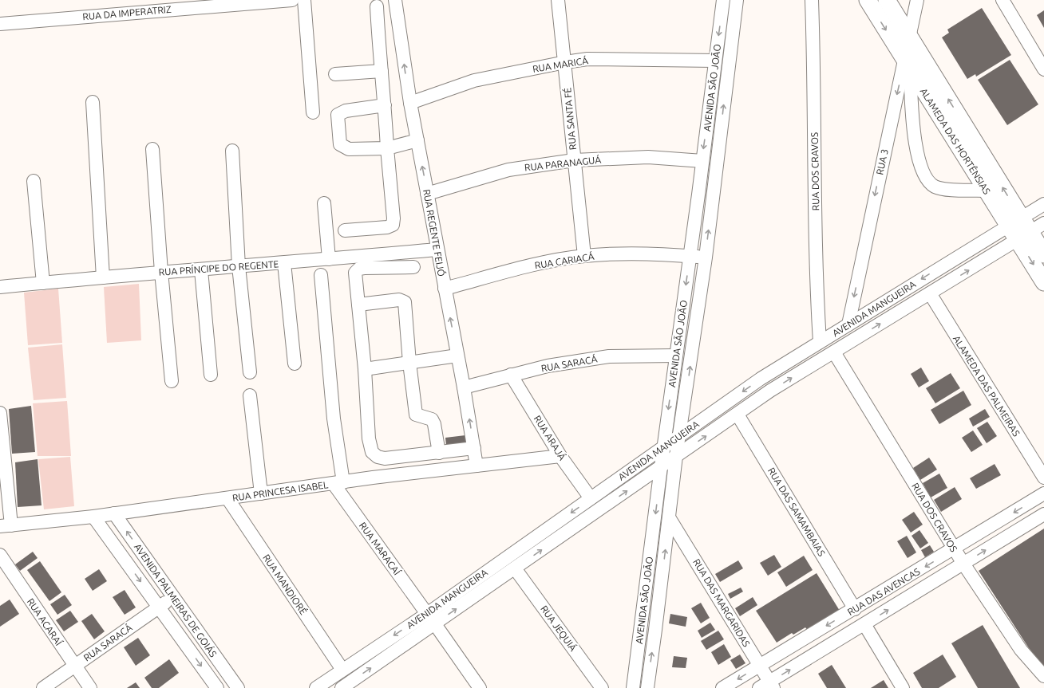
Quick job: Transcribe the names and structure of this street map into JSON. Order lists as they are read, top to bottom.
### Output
{
  "streets": {
    "main road": ["ALAMEDA DAS HORTÊNSIAS"],
    "street": [
      "RUA DA IMPERATRIZ",
      "RUA MARICÁ",
      "AVENIDA SÃO JOÃO",
      "RUA SANTA FÉ",
      "RUA 3",
      "RUA PARANAGUÁ",
      "RUA DOS CRAVOS",
      "RUA REGENTE FEIJÓ",
      "RUA CARIACÁ",
      "RUA PRÍNCIPE DO REGENTE",
      "AVENIDA MANGUEIRA",
      "RUA SARACÁ",
      "ALAMEDA DAS PALMEIRAS",
      "RUA ARAJÁ",
      "RUA PRINCESA ISABEL",
      "RUA DAS SAMAMBAIAS",
      "RUA MARACAÍ",
      "RUA MANDIORÉ",
      "RUA DAS AVENCAS",
      "AVENIDA PALMEIRAS DE GOIÁS",
      "RUA DAS MARGARIDAS",
      "RUA ACARAÍ",
      "RUA JEQUIÁ"
    ]
  },
  "crossings": [
    ["RUA MARICÁ", "AVENIDA SÃO JOÃO"],
    ["RUA MARICÁ", "RUA SANTA FÉ"],
    ["RUA MARICÁ", "RUA REGENTE FEIJÓ"],
    ["AVENIDA SÃO JOÃO", "RUA PARANAGUÁ"],
    ["AVENIDA SÃO JOÃO", "RUA CARIACÁ"],
    ["AVENIDA SÃO JOÃO", "AVENIDA MANGUEIRA"],
    ["AVENIDA SÃO JOÃO", "RUA SARACÁ"],
    ["AVENIDA SÃO JOÃO", "RUA DAS MARGARIDAS"],
    ["RUA SANTA FÉ", "RUA PARANAGUÁ"],
    ["RUA SANTA FÉ", "RUA CARIACÁ"],
    ["ALAMEDA DAS HORTÊNSIAS", "RUA 3"],
    ["ALAMEDA DAS HORTÊNSIAS", "AVENIDA MANGUEIRA"],
    ["RUA 3", "AVENIDA MANGUEIRA"],
    ["RUA PARANAGUÁ", "RUA REGENTE FEIJÓ"],
    ["RUA DOS CRAVOS", "AVENIDA MANGUEIRA"],
    ["RUA DOS CRAVOS", "RUA DAS AVENCAS"],
    ["RUA REGENTE FEIJÓ", "RUA CARIACÁ"],
    ["RUA REGENTE FEIJÓ", "RUA PRÍNCIPE DO REGENTE"],
    ["RUA REGENTE FEIJÓ", "RUA SARACÁ"],
    ["RUA REGENTE FEIJÓ", "RUA PRINCESA ISABEL"],
    ["AVENIDA MANGUEIRA", "ALAMEDA DAS PALMEIRAS"],
    ["AVENIDA MANGUEIRA", "RUA ARAJÁ"],
    ["AVENIDA MANGUEIRA", "RUA DAS SAMAMBAIAS"],
    ["AVENIDA MANGUEIRA", "RUA MARACAÍ"],
    ["AVENIDA MANGUEIRA", "RUA MANDIORÉ"],
    ["AVENIDA MANGUEIRA", "RUA JEQUIÁ"],
    ["RUA SARACÁ", "RUA ARAJÁ"],
    ["RUA SARACÁ", "AVENIDA PALMEIRAS DE GOIÁS"],
    ["RUA SARACÁ", "RUA ACARAÍ"],
    ["RUA ARAJÁ", "RUA PRINCESA ISABEL"],
    ["RUA PRINCESA ISABEL", "RUA MARACAÍ"],
    ["RUA PRINCESA ISABEL", "RUA MANDIORÉ"],
    ["RUA PRINCESA ISABEL", "AVENIDA PALMEIRAS DE GOIÁS"],
    ["RUA DAS SAMAMBAIAS", "RUA DAS AVENCAS"],
    ["RUA DAS AVENCAS", "RUA DAS MARGARIDAS"]
  ],
  "one_way": ["RUA 3"]
}
